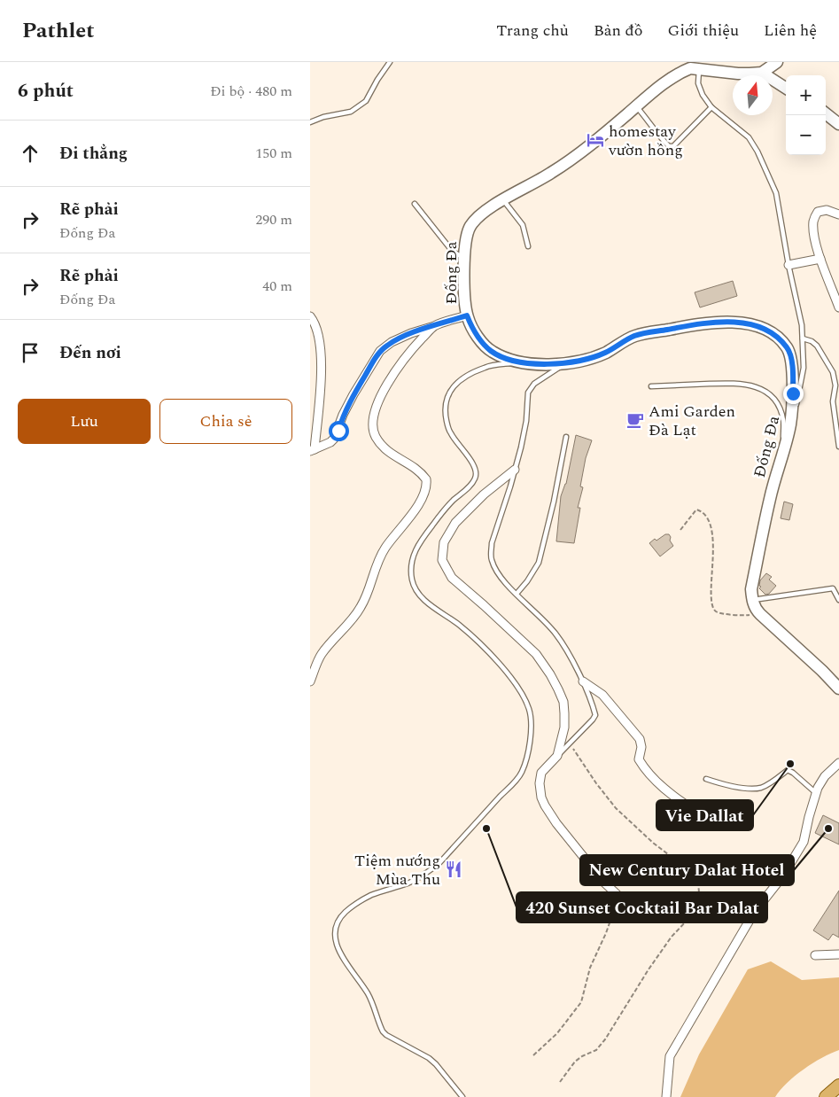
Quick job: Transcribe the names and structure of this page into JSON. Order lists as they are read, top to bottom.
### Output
{
  "streets": {
    "street": ["Đống Đa"]
  },
  "places": {
    "hotel": ["homestay vườn hồng"],
    "cafe": ["Ami Garden Đà Lạt"],
    "other": ["Vie Dallat", "420 Sunset Cocktail Bar Dalat", "New Century Dalat Hotel"],
    "restaurant": ["Tiệm nướng Mùa Thu"]
  },
  "north": "top",
  "page": {
    "header": "Pathlet",
    "nav": [
      "Trang chủ",
      "Bản đồ",
      "Giới thiệu",
      "Liên hệ"
    ],
    "heading": ["6 phút", "Đi bộ · 480 m"],
    "map_buttons": ["+", "−"],
    "list": [
      ["Đi thẳng", "150 m"],
      ["Rẽ phải", "Đống Đa", "290 m"],
      ["Rẽ phải", "Đống Đa", "40 m"],
      "Đến nơi"
    ],
    "buttons": ["Lưu", "Chia sẻ"]
  }
}
